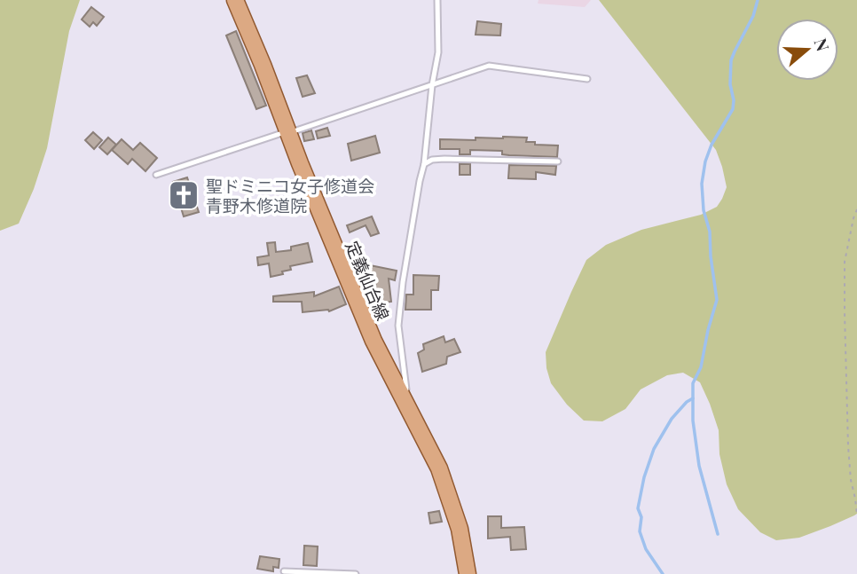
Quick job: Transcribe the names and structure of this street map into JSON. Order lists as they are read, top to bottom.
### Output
{
  "streets": {
    "main road": ["定義仙台線"]
  },
  "places": {
    "church": ["聖ドミニコ女子修道会 青野木修道院"]
  },
  "north": "right"
}
